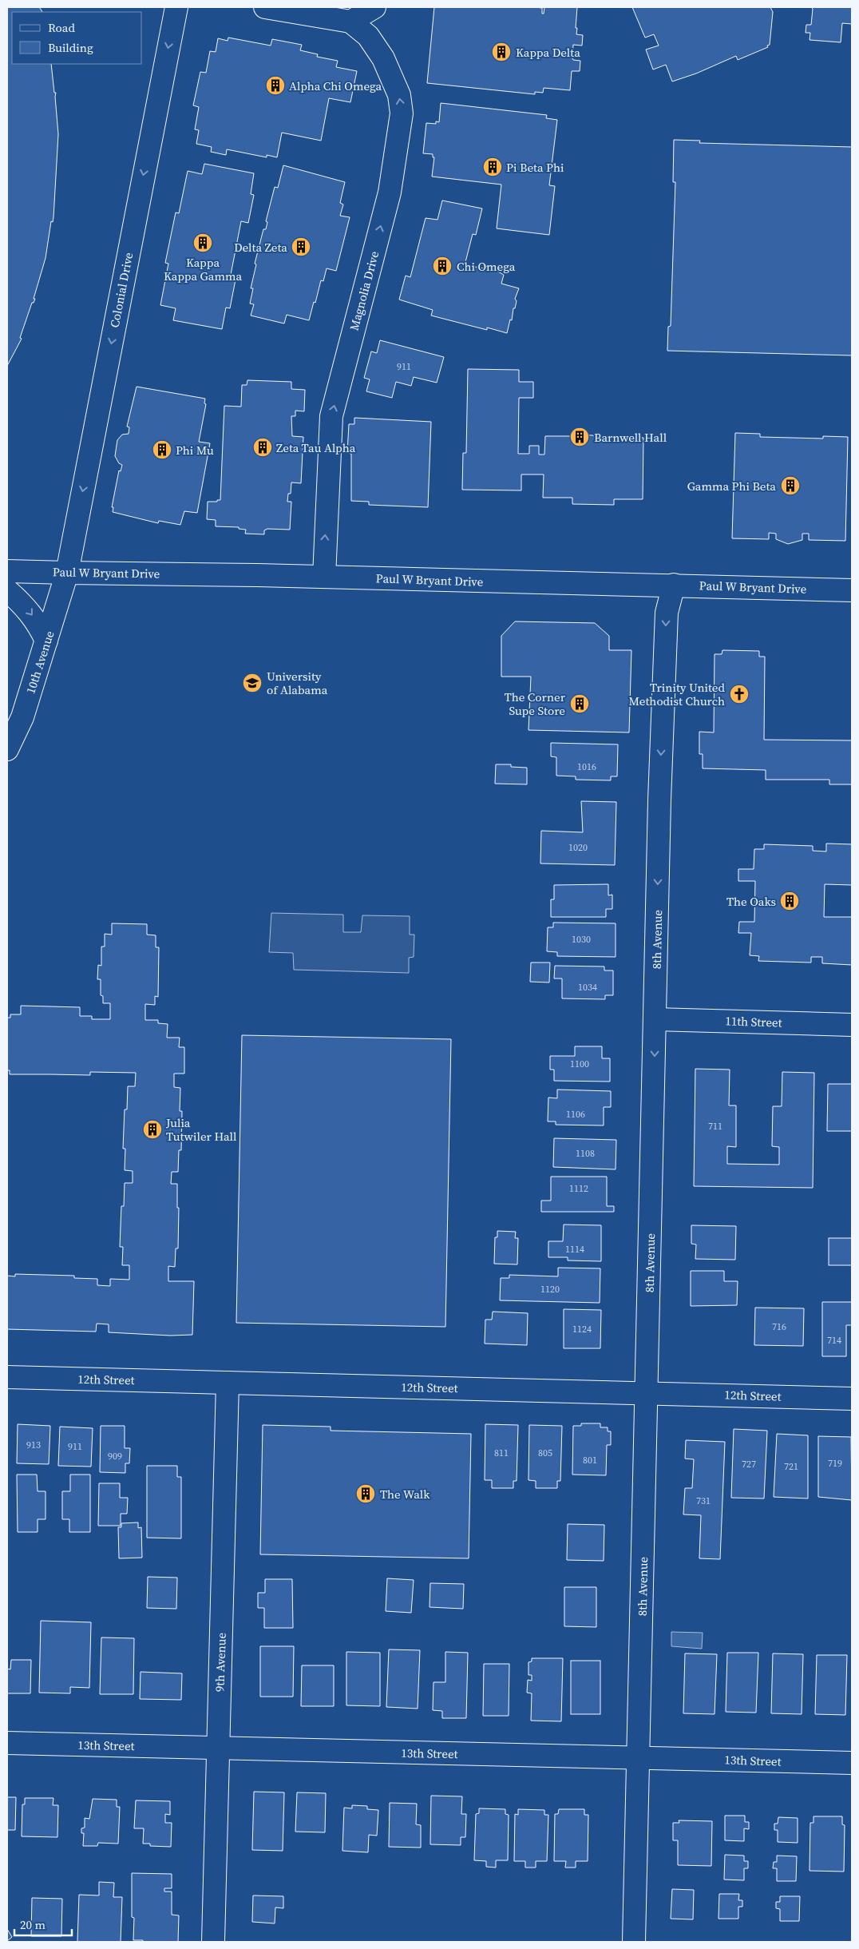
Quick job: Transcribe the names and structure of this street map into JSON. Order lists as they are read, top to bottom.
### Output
{
  "streets": {
    "street": [
      "Colonial Drive",
      "Magnolia Drive",
      "Paul W Bryant Drive",
      "10th Avenue",
      "8th Avenue",
      "11th Street",
      "12th Street",
      "9th Avenue",
      "13th Street"
    ]
  },
  "crossings": [
    ["Colonial Drive", "Paul W Bryant Drive"],
    ["Colonial Drive", "10th Avenue"],
    ["Magnolia Drive", "Paul W Bryant Drive"],
    ["Paul W Bryant Drive", "10th Avenue"],
    ["Paul W Bryant Drive", "8th Avenue"],
    ["8th Avenue", "11th Street"],
    ["8th Avenue", "12th Street"],
    ["8th Avenue", "13th Street"],
    ["12th Street", "9th Avenue"],
    ["9th Avenue", "13th Street"]
  ],
  "one_way": ["Colonial Drive", "Magnolia Drive", "8th Avenue"],
  "places": {
    "building": [
      "Kappa Delta",
      "Alpha Chi Omega",
      "Pi Beta Phi",
      "Kappa Kappa Gamma",
      "Delta Zeta",
      "Chi Omega",
      "Barnwell Hall",
      "Zeta Tau Alpha",
      "Phi Mu",
      "Gamma Phi Beta",
      "The Corner Supe Store",
      "The Oaks",
      "Julia Tutwiler Hall",
      "The Walk"
    ],
    "school or university": ["University of Alabama"],
    "church": ["Trinity United Methodist Church"]
  },
  "house_numbers": [
    "911",
    "1016",
    "1020",
    "1030",
    "1034",
    "1100",
    "1106",
    "711",
    "1108",
    "1112",
    "1114",
    "1120",
    "716",
    "1124",
    "714",
    "913",
    "911",
    "811",
    "805",
    "909",
    "801",
    "719",
    "727",
    "721",
    "731"
  ],
  "legend": ["Road", "Building"],
  "scale_bar": "20 m"
}
